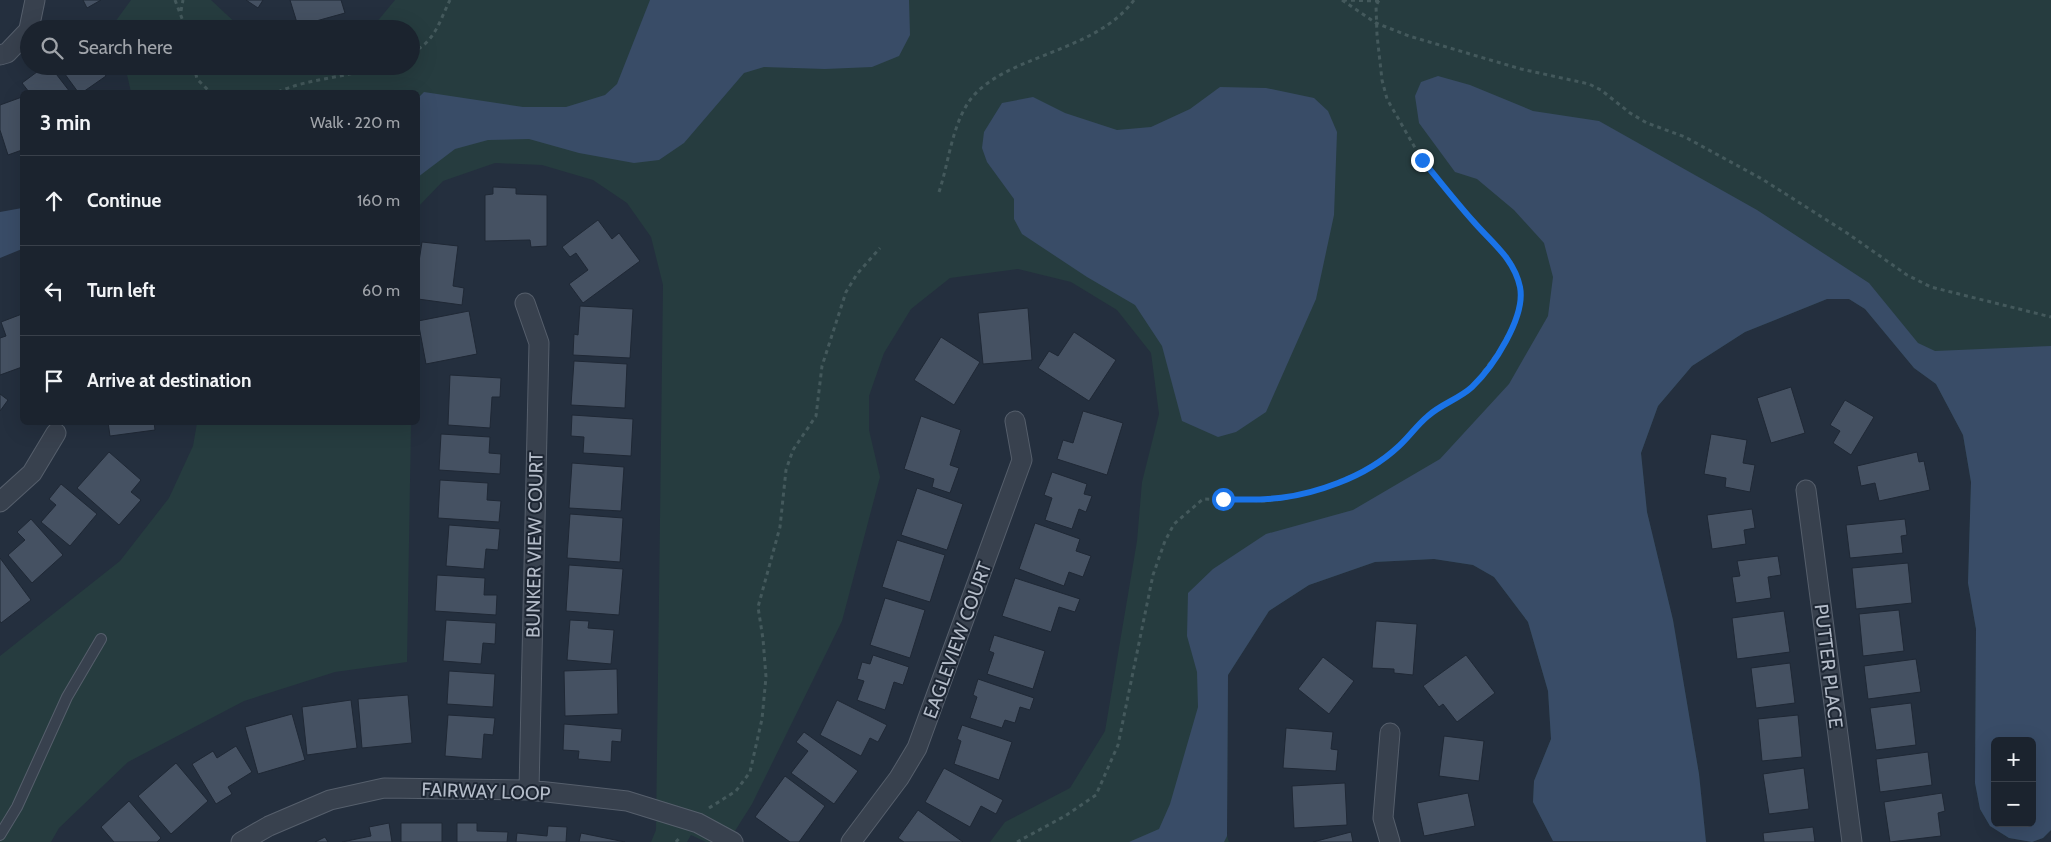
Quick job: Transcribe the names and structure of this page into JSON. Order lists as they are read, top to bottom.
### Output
{
  "streets": {
    "street": [
      "BUNKER VIEW COURT",
      "EAGLEVIEW COURT",
      "PUTTER PLACE",
      "FAIRWAY LOOP"
    ]
  },
  "crossings": [
    ["BUNKER VIEW COURT", "FAIRWAY LOOP"]
  ],
  "page": {
    "search": "Search here",
    "heading": ["3 min", "Walk · 220 m"],
    "list": [
      ["Continue", "160 m"],
      ["Turn left", "60 m"],
      "Arrive at destination"
    ],
    "map_buttons": ["+", "−"]
  }
}
